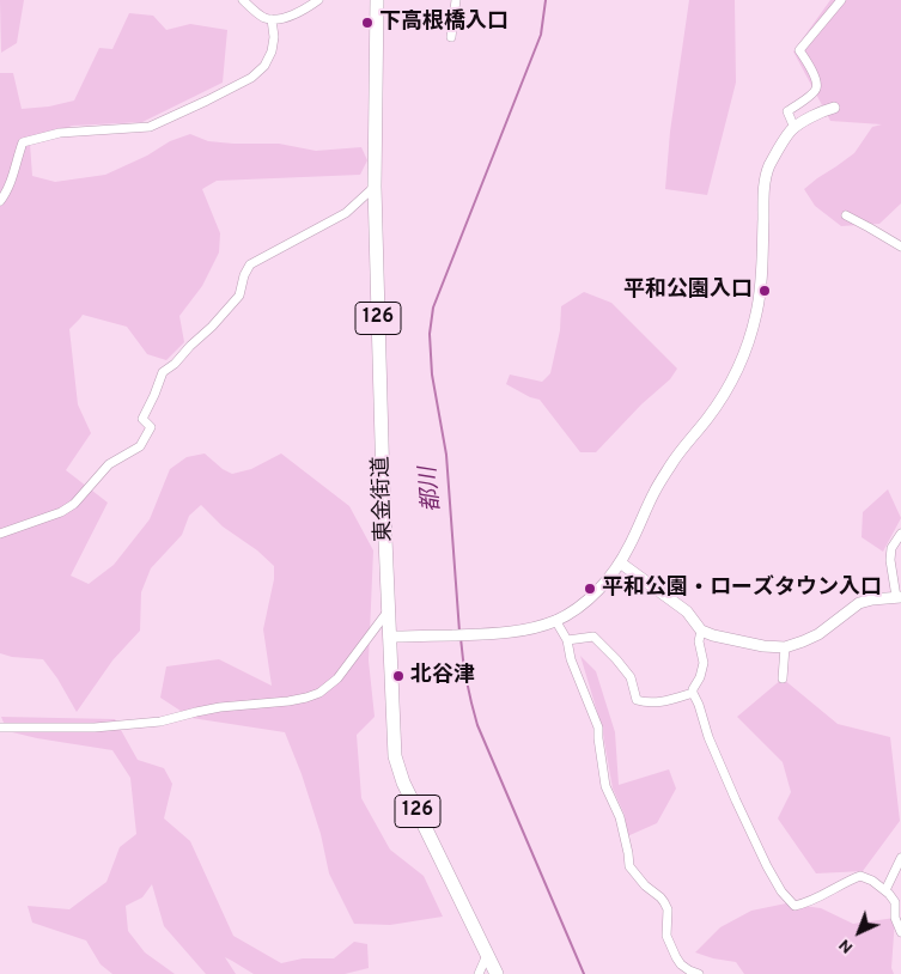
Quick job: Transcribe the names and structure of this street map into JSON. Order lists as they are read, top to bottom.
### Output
{
  "streets": {
    "highway": ["126", "東金街道"]
  },
  "water": ["都川"],
  "places": [
    "下高根橋入口",
    "平和公園入口",
    "平和公園・ローズタウン入口",
    "北谷津"
  ],
  "north": "bottom left"
}
